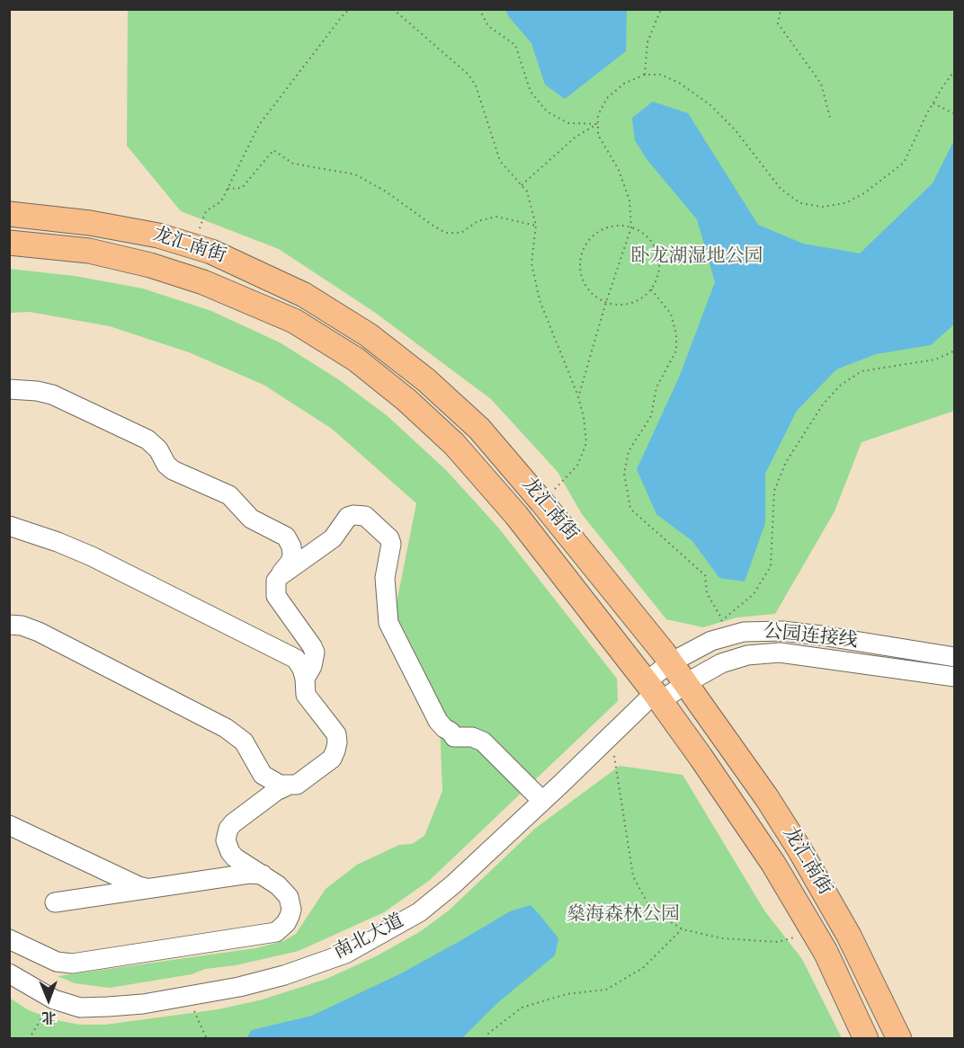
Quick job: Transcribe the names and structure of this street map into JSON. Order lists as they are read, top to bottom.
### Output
{
  "streets": {
    "main road": ["龙汇南街"],
    "street": ["公园连接线", "南北大道"]
  },
  "crossings": [
    ["龙汇南街", "公园连接线"],
    ["龙汇南街", "南北大道"],
    ["公园连接线", "南北大道"]
  ],
  "parks": ["卧龙湖湿地公园", "燊海森林公园"],
  "north": "bottom"
}
